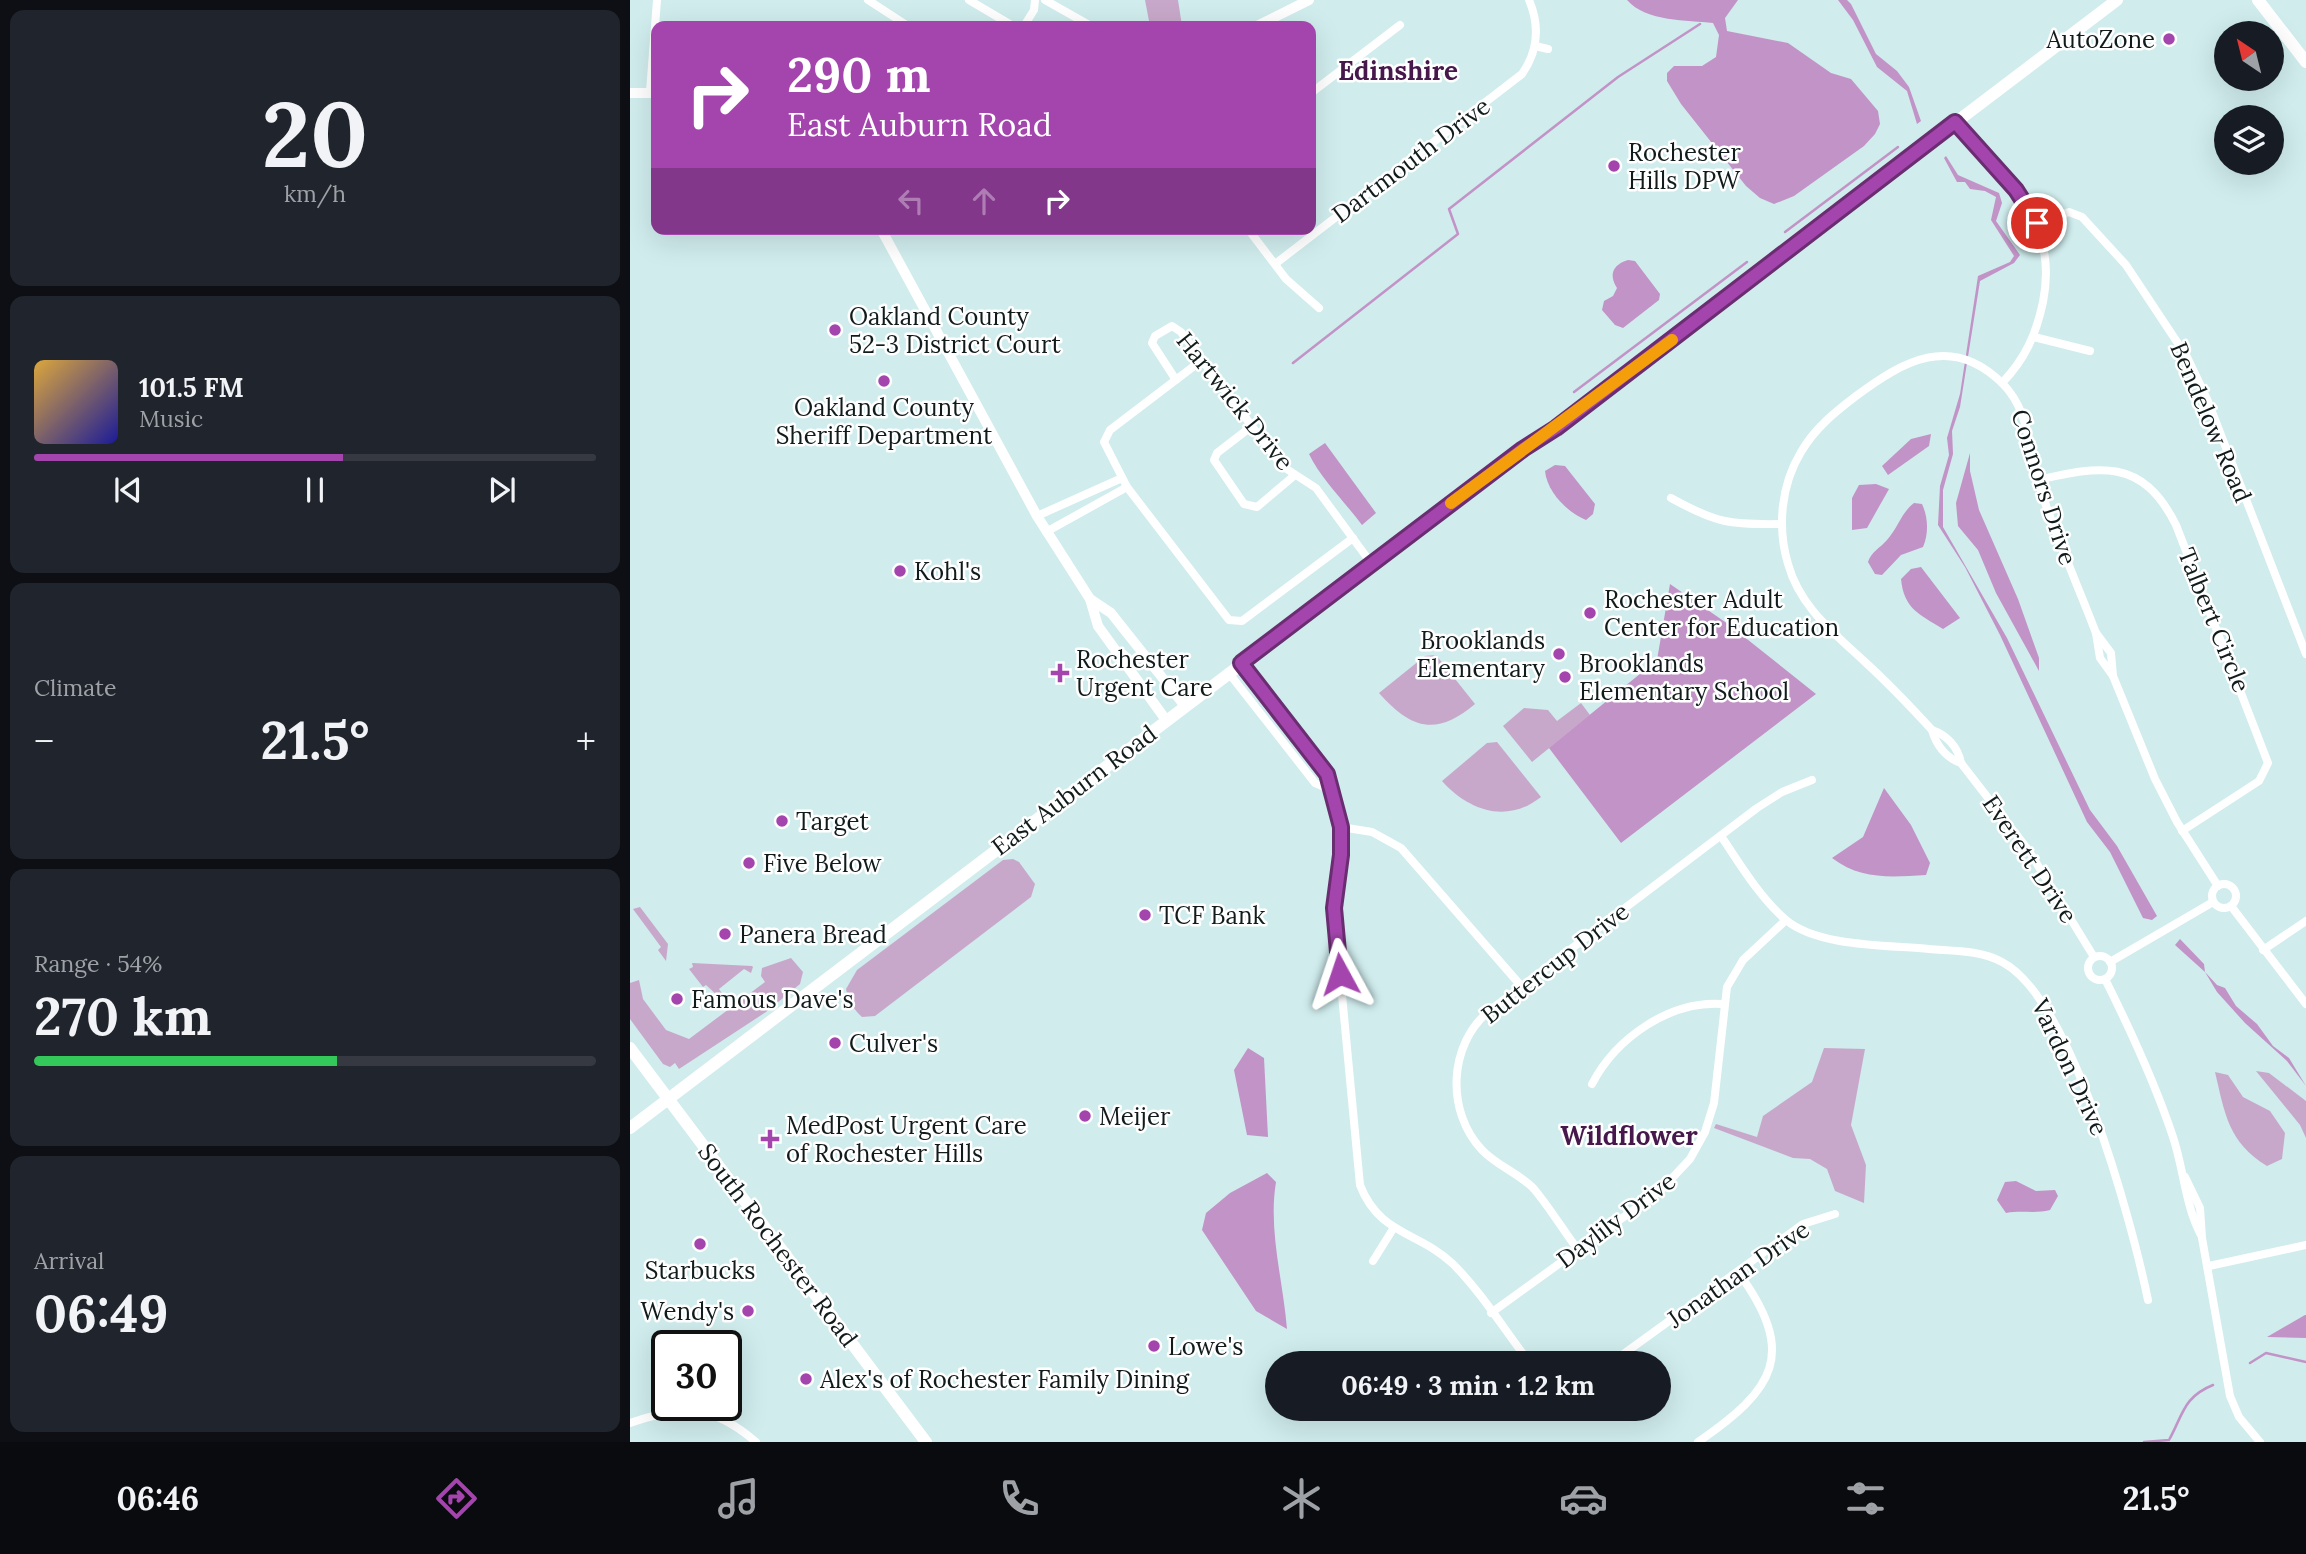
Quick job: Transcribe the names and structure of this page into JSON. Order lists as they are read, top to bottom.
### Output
{
  "streets": {
    "main road": ["East Auburn Road", "South Rochester Road"],
    "street": [
      "Dartmouth Drive",
      "Hartwick Drive",
      "Bendelow Road",
      "Connors Drive",
      "Talbert Circle",
      "Everett Drive",
      "Buttercup Drive",
      "Vardon Drive",
      "Daylily Drive",
      "Jonathan Drive"
    ]
  },
  "crossings": [
    ["Hartwick Drive", "East Auburn Road"],
    ["Connors Drive", "Talbert Circle"],
    ["Connors Drive", "Everett Drive"],
    ["East Auburn Road", "South Rochester Road"],
    ["Buttercup Drive", "Vardon Drive"],
    ["Buttercup Drive", "Daylily Drive"],
    ["Vardon Drive", "Daylily Drive"]
  ],
  "districts": ["Edinshire", "Wildflower"],
  "places": {
    "other": [
      "AutoZone",
      "Rochester Hills DPW",
      "Oakland County 52-3 District Court",
      "Oakland County Sheriff Department",
      "Kohl's",
      "Rochester Adult Center for Education",
      "Brooklands Elementary",
      "Brooklands Elementary School",
      "Target",
      "Five Below",
      "TCF Bank",
      "Panera Bread",
      "Famous Dave's",
      "Culver's",
      "Meijer",
      "Starbucks",
      "Wendy's",
      "Lowe's",
      "Alex's of Rochester Family Dining"
    ],
    "health": ["Rochester Urgent Care", "MedPost Urgent Care of Rochester Hills"]
  },
  "north": "top left",
  "page": {
    "tile": [
      ["20", "km/h"],
      "Climate",
      ["Range · 54%", "270 km"],
      ["Arrival", "06:49"]
    ],
    "turn": ["290 m", "East Auburn Road"],
    "song": ["101.5 FM", "Music"],
    "heat": ["−", "21.5°", "+"],
    "limit": "30",
    "trip": "06:49 · 3 min · 1.2 km",
    "tabs": ["06:46", "21.5°"]
  }
}
